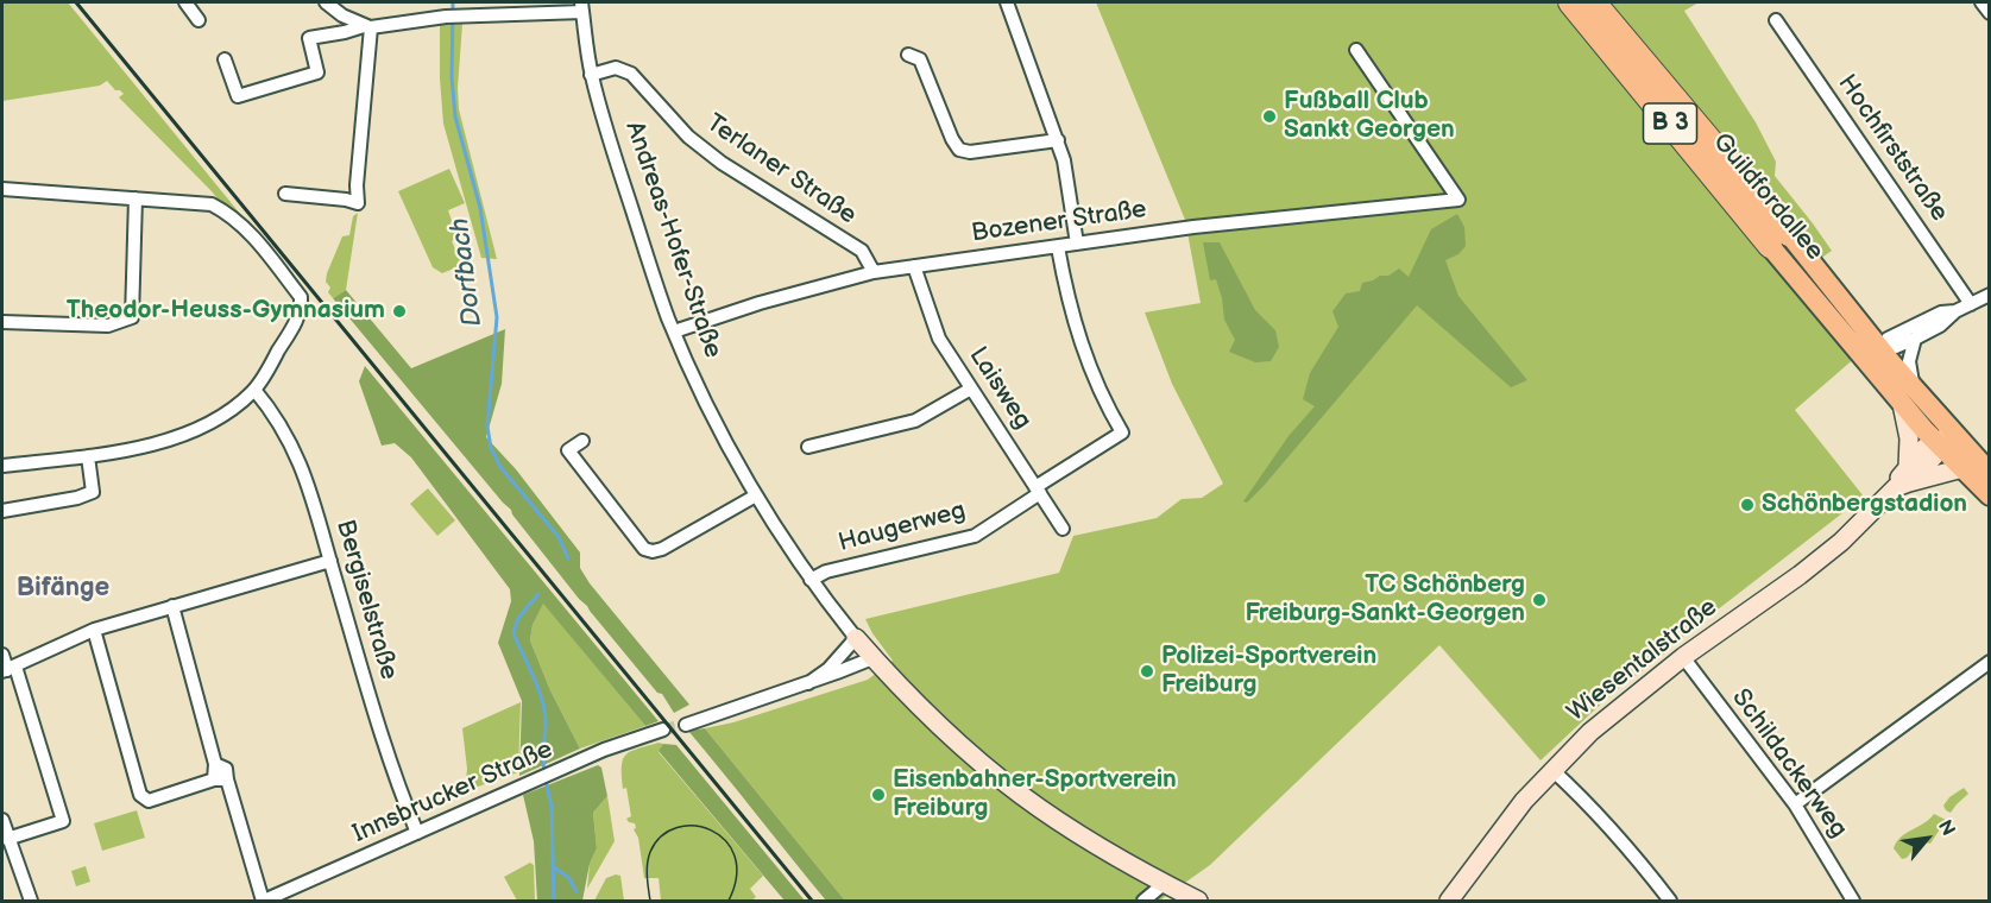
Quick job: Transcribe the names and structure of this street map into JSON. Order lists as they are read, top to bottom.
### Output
{
  "streets": {
    "highway": ["B 3", "Guildfordallee"],
    "main road": ["Andreas-Hofer-Straße", "Wiesentalstraße"],
    "street": [
      "Hochfirststraße",
      "Terlaner Straße",
      "Bozener Straße",
      "Laisweg",
      "Haugerweg",
      "Bergiselstraße",
      "Schildackerweg",
      "Innsbrucker Straße"
    ]
  },
  "crossings": [
    ["B 3", "Guildfordallee"],
    ["B 3", "Wiesentalstraße"],
    ["Terlaner Straße", "Bozener Straße"],
    ["Terlaner Straße", "Andreas-Hofer-Straße"],
    ["Bozener Straße", "Andreas-Hofer-Straße"],
    ["Bozener Straße", "Laisweg"],
    ["Bozener Straße", "Haugerweg"],
    ["Andreas-Hofer-Straße", "Haugerweg"],
    ["Laisweg", "Haugerweg"],
    ["Bergiselstraße", "Innsbrucker Straße"],
    ["Wiesentalstraße", "Schildackerweg"]
  ],
  "districts": ["Bifänge"],
  "water": ["Dorfbach"],
  "places": [
    "Fußball Club Sankt Georgen",
    "Theodor-Heuss-Gymnasium",
    "Schönbergstadion",
    "TC Schönberg Freiburg-Sankt-Georgen",
    "Polizei-Sportverein Freiburg",
    "Eisenbahner-Sportverein Freiburg"
  ],
  "north": "top right"
}
